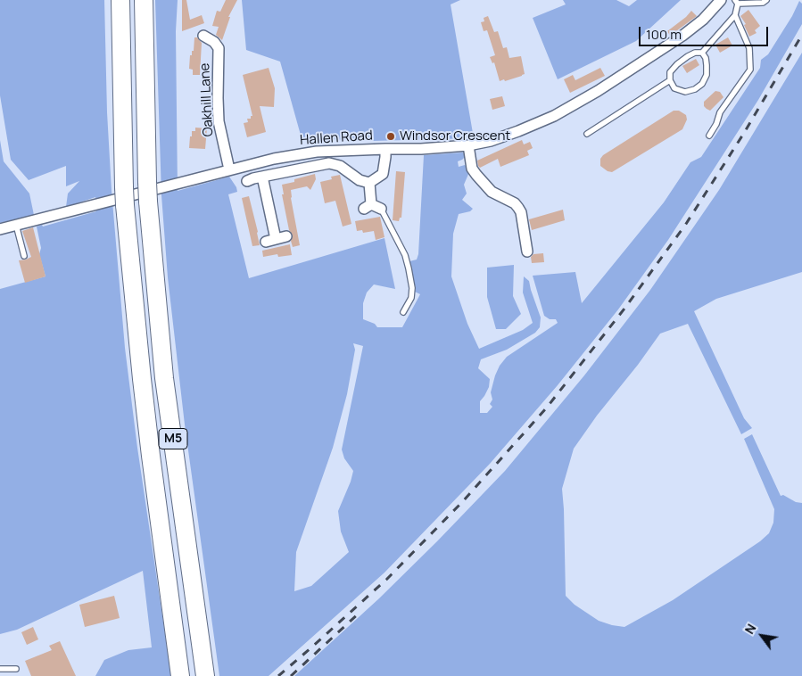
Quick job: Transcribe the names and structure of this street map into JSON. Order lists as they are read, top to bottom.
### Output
{
  "streets": {
    "highway": ["M5"],
    "street": ["Oakhill Lane", "Hallen Road"]
  },
  "crossings": [
    ["Oakhill Lane", "Hallen Road"]
  ],
  "places": ["Windsor Crescent"],
  "scale_bar": "100 m",
  "north": "top left"
}
